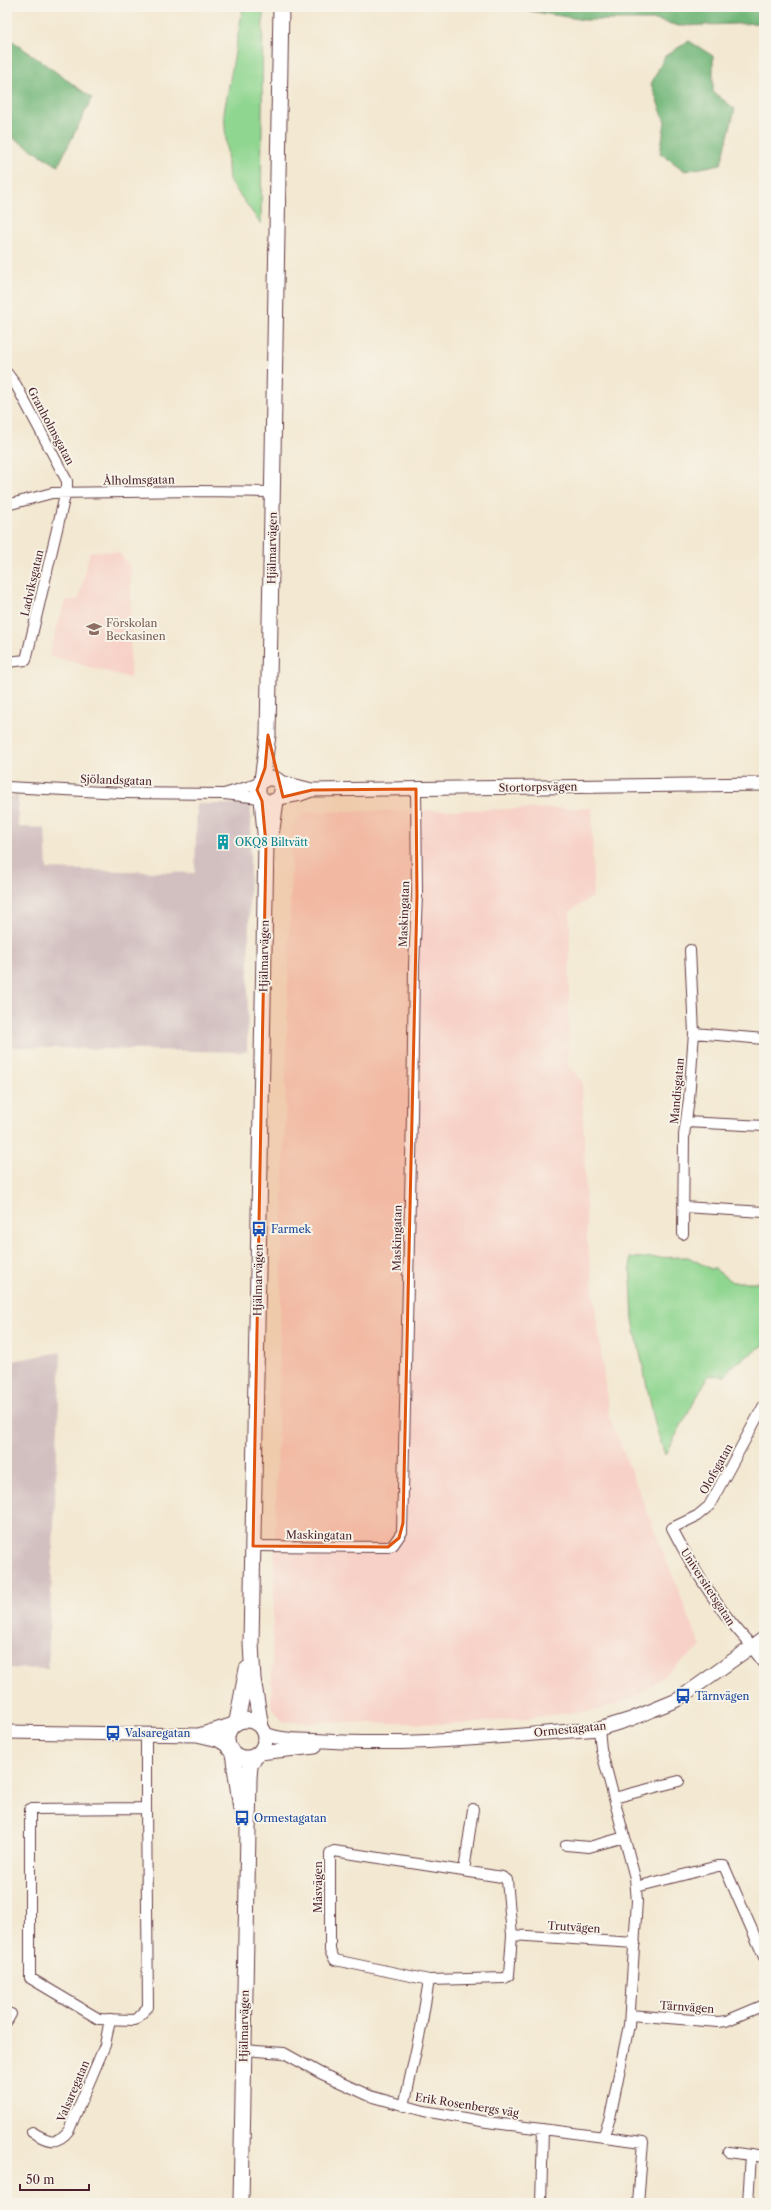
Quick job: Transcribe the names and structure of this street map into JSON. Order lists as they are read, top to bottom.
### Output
{
  "streets": {
    "main road": ["Hjälmarvägen"],
    "street": [
      "Granholmsgatan",
      "Ålholmsgatan",
      "Ladviksgatan",
      "Sjölandsgatan",
      "Stortorpsvägen",
      "Maskingatan",
      "Mandisgatan",
      "Olofsgatan",
      "Universitetsgatan",
      "Ormestagatan",
      "Måsvägen",
      "Trutvägen",
      "Tärnvägen",
      "Valsaregatan",
      "Erik Rosenbergs väg"
    ]
  },
  "crossings": [
    ["Granholmsgatan", "Ålholmsgatan"],
    ["Granholmsgatan", "Ladviksgatan"],
    ["Ålholmsgatan", "Hjälmarvägen"],
    ["Ålholmsgatan", "Ladviksgatan"],
    ["Hjälmarvägen", "Sjölandsgatan"],
    ["Hjälmarvägen", "Stortorpsvägen"],
    ["Hjälmarvägen", "Maskingatan"],
    ["Hjälmarvägen", "Ormestagatan"],
    ["Hjälmarvägen", "Erik Rosenbergs väg"],
    ["Sjölandsgatan", "Stortorpsvägen"],
    ["Stortorpsvägen", "Maskingatan"],
    ["Olofsgatan", "Universitetsgatan"],
    ["Universitetsgatan", "Ormestagatan"],
    ["Måsvägen", "Trutvägen"]
  ],
  "places": {
    "school or university": ["Förskolan Beckasinen"],
    "building": ["OKQ8 Biltvätt"],
    "bus stop": [
      "Farmek",
      "Tärnvägen",
      "Valsaregatan",
      "Ormestagatan"
    ]
  },
  "scale_bar": "50 m"
}
